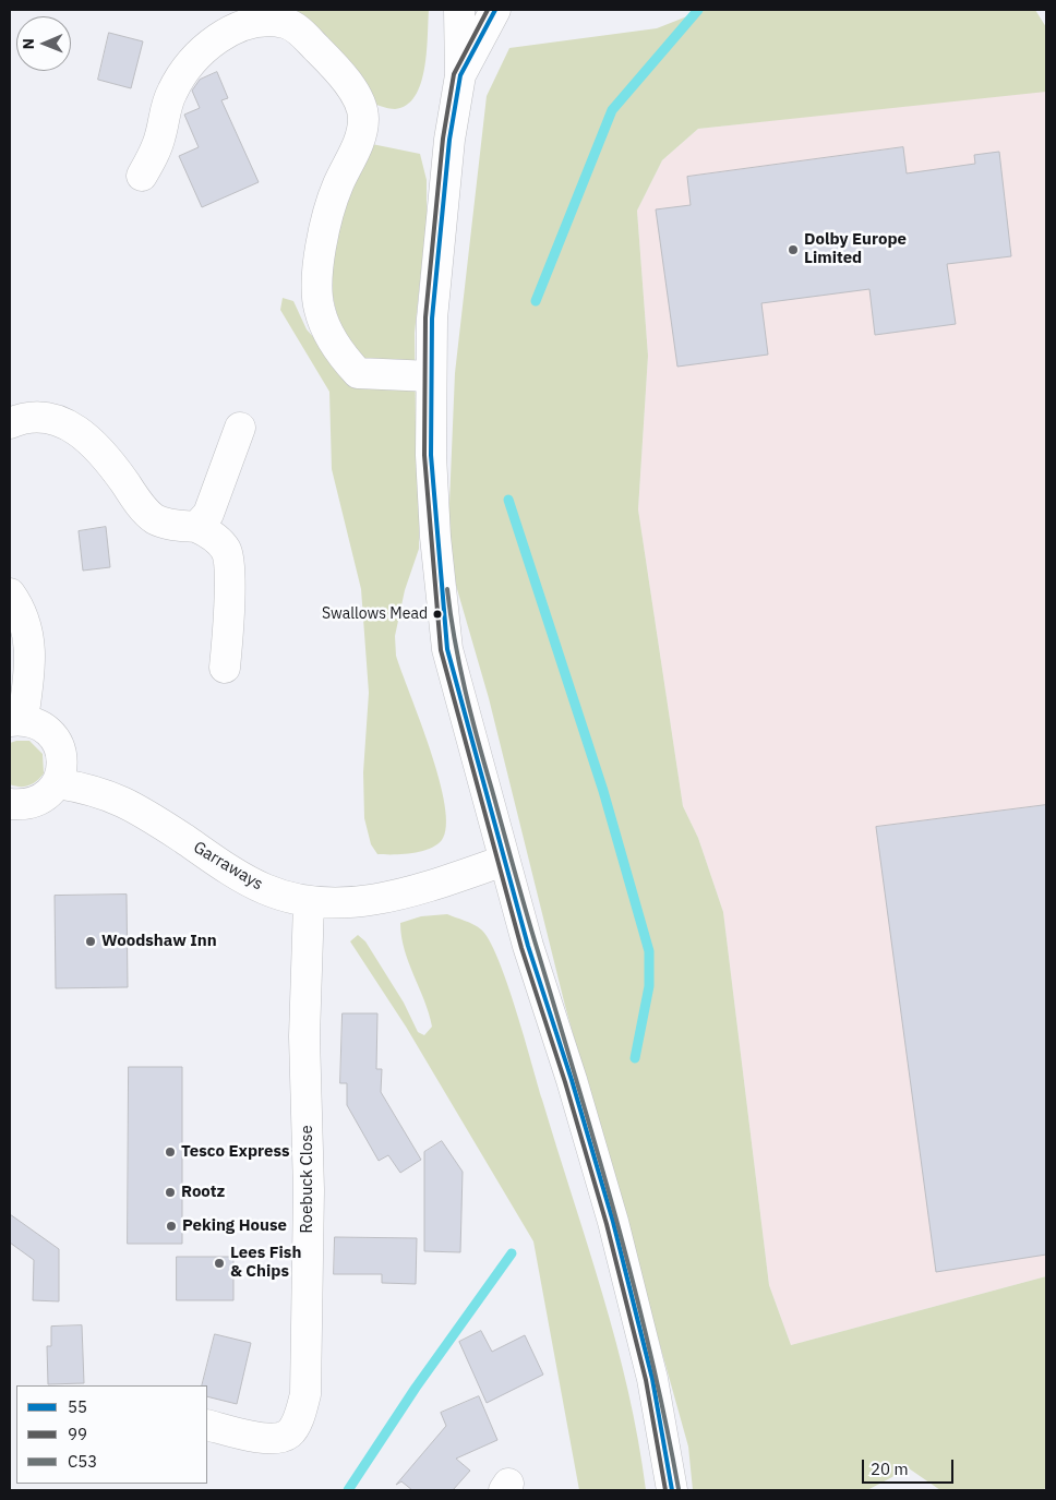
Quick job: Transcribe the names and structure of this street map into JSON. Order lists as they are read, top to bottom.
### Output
{
  "streets": {
    "street": ["Garraways", "Roebuck Close"]
  },
  "crossings": [
    ["Garraways", "Roebuck Close"]
  ],
  "places": [
    "Dolby Europe Limited",
    "Swallows Mead",
    "Woodshaw Inn",
    "Tesco Express",
    "Rootz",
    "Peking House",
    "Lees Fish & Chips"
  ],
  "lines": ["transit line 55", "transit line 99", "transit line C53"],
  "legend": ["55", "99", "C53"],
  "scale_bar": "20 m",
  "north": "left"
}
